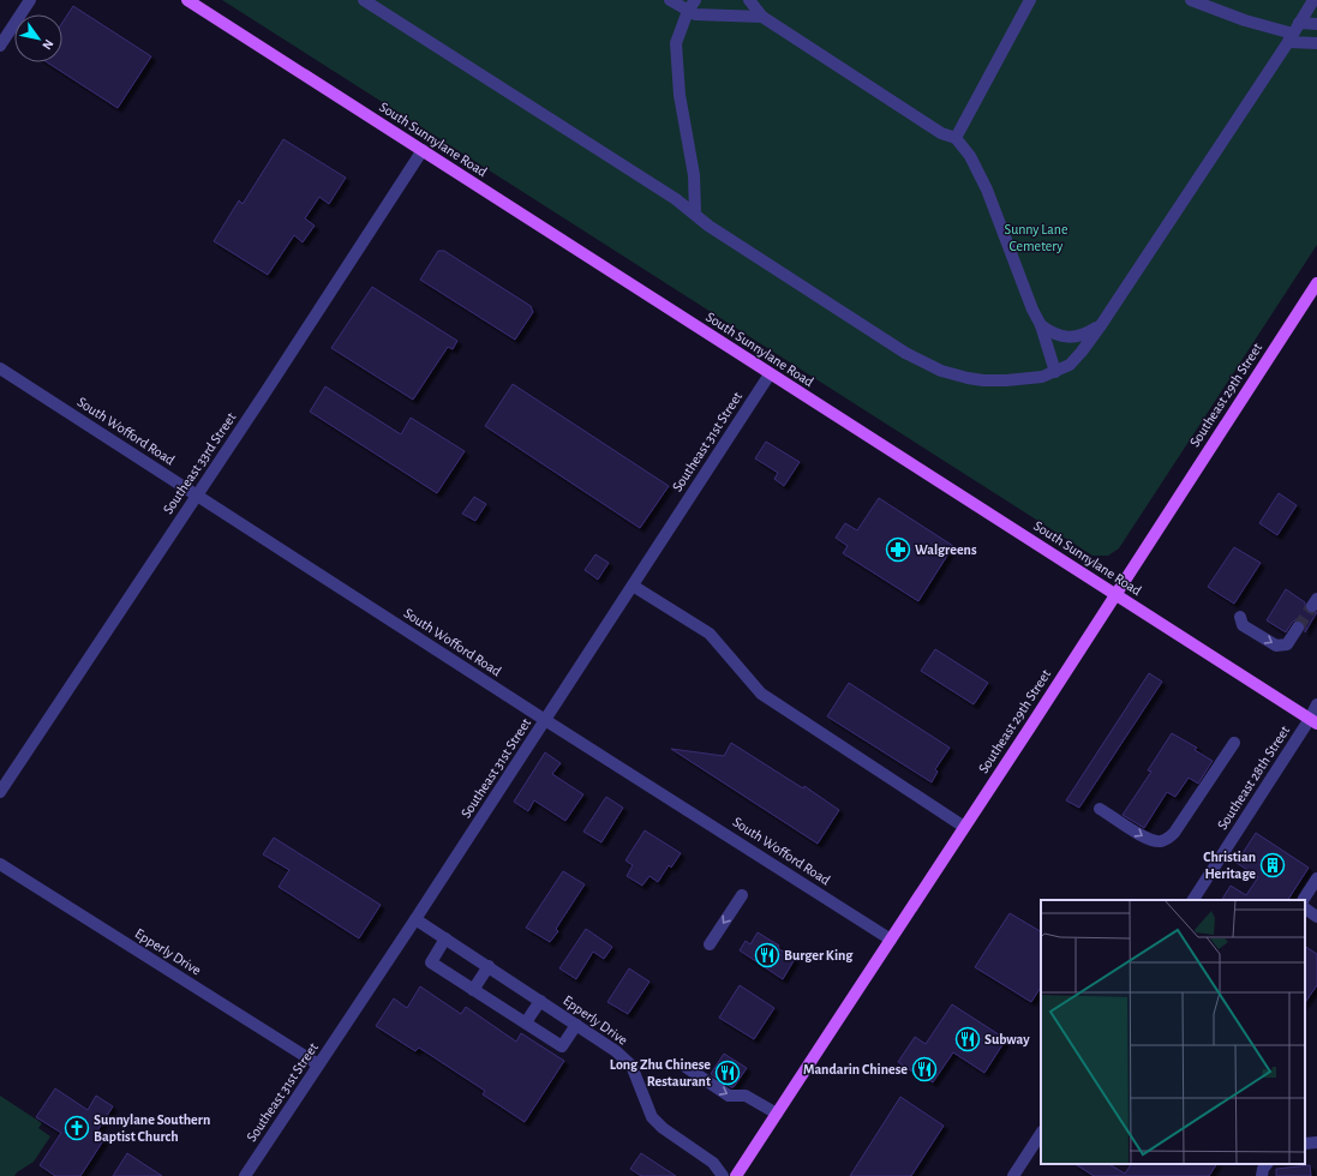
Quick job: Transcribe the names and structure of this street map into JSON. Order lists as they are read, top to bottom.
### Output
{
  "streets": {
    "main road": ["South Sunnylane Road", "Southeast 29th Street"],
    "street": [
      "South Wofford Road",
      "Southeast 31st Street",
      "Southeast 33rd Street",
      "Southeast 28th Street",
      "Epperly Drive"
    ]
  },
  "crossings": [
    ["South Sunnylane Road", "Southeast 29th Street"],
    ["South Sunnylane Road", "Southeast 31st Street"],
    ["South Sunnylane Road", "Southeast 33rd Street"],
    ["South Sunnylane Road", "Southeast 28th Street"],
    ["Southeast 29th Street", "South Wofford Road"],
    ["South Wofford Road", "Southeast 31st Street"],
    ["South Wofford Road", "Southeast 33rd Street"],
    ["Southeast 31st Street", "Epperly Drive"]
  ],
  "parks": ["Sunny Lane Cemetery"],
  "places": {
    "pharmacy": ["Walgreens"],
    "building": ["Christian Heritage"],
    "restaurant": [
      "Burger King",
      "Subway",
      "Mandarin Chinese",
      "Long Zhu Chinese Restaurant"
    ],
    "church": ["Sunnylane Southern Baptist Church"]
  },
  "north": "bottom right"
}
